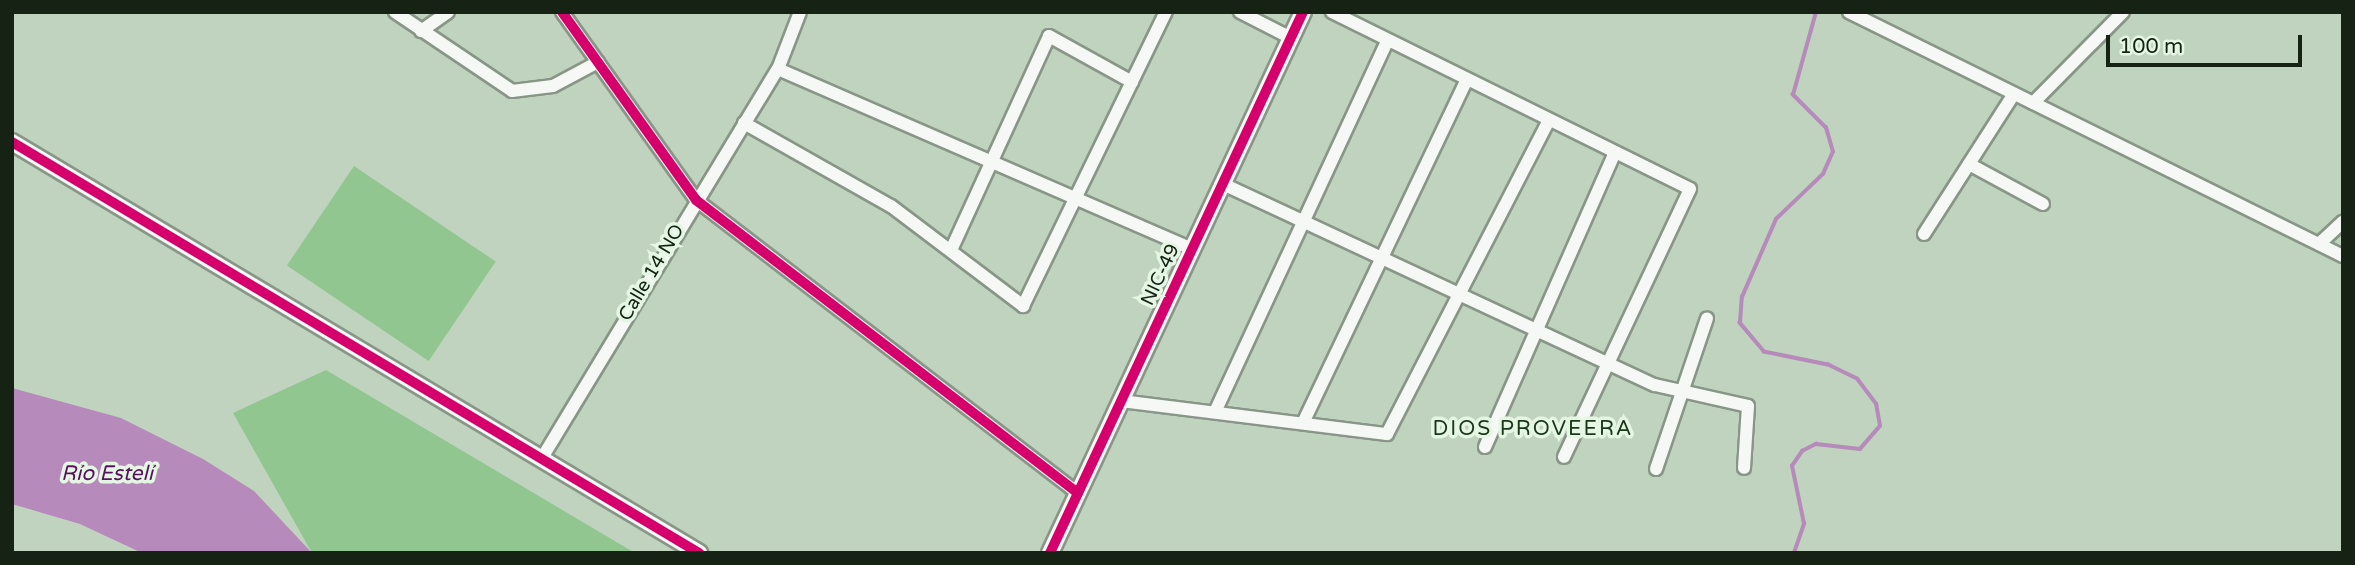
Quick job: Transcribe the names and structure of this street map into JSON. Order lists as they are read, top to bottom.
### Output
{
  "streets": {
    "street": ["Calle 14 NO", "NIC-49"]
  },
  "districts": ["DIOS PROVEERA"],
  "water": ["Río Estelí"],
  "scale_bar": "100 m"
}
